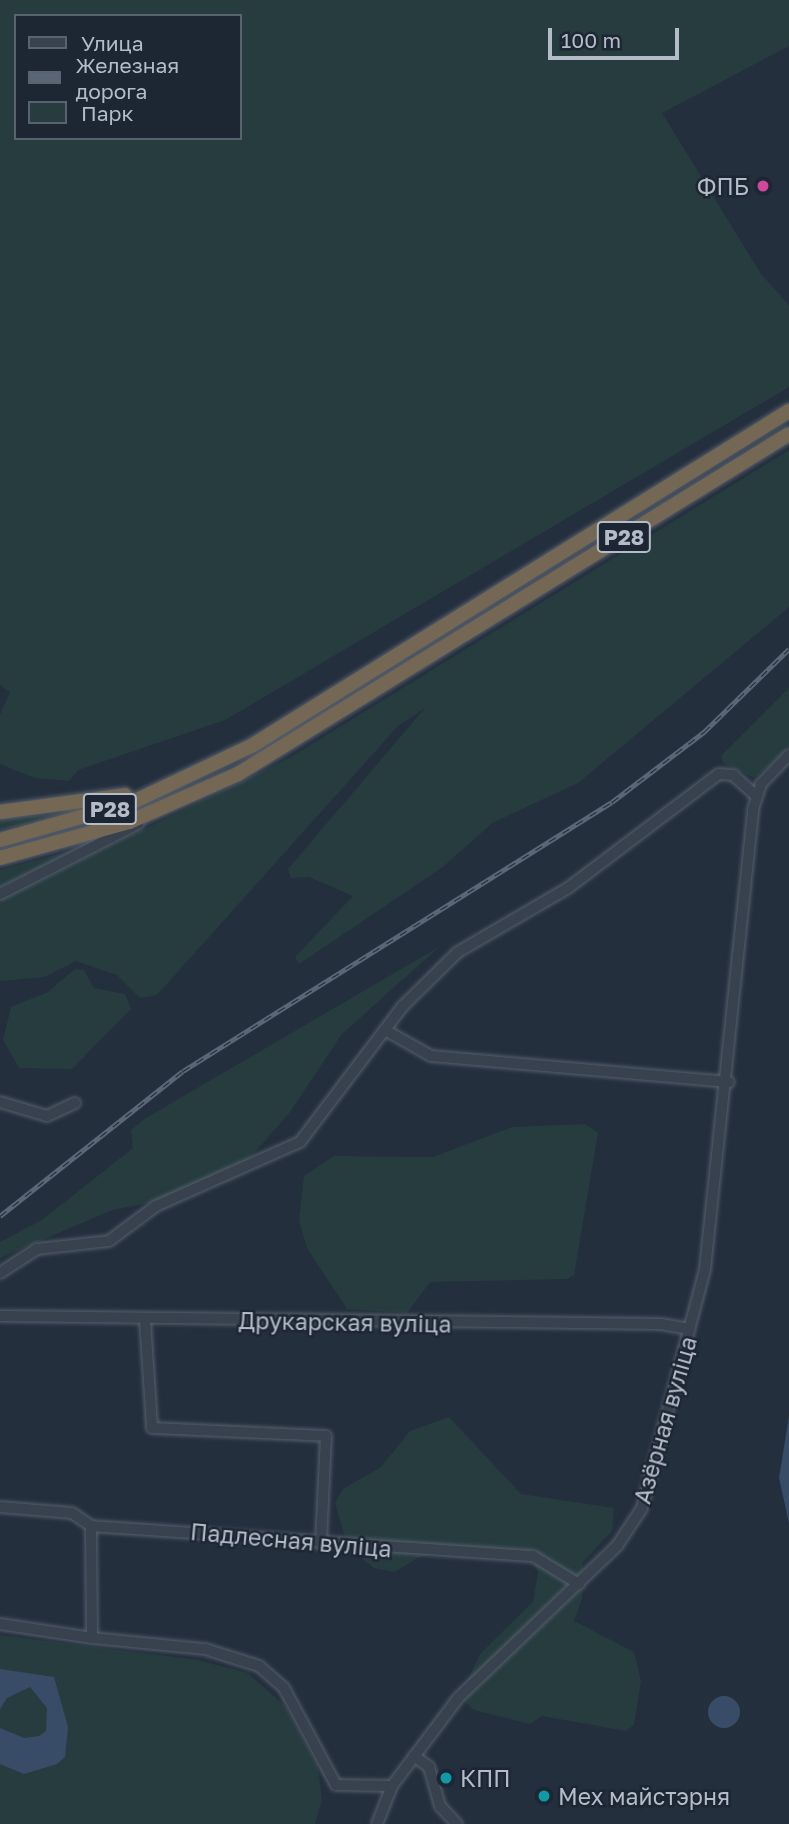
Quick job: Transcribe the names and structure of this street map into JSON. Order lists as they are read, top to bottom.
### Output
{
  "streets": {
    "highway": ["Р28"],
    "street": ["Друкарская вуліца", "Азёрная вуліца", "Падлесная вуліца"]
  },
  "crossings": [
    ["Друкарская вуліца", "Азёрная вуліца"],
    ["Азёрная вуліца", "Падлесная вуліца"]
  ],
  "places": ["ФПБ", "КПП", "Мех майстэрня"],
  "legend": ["Улица", "Железная дорога", "Парк"],
  "scale_bar": "100 m"
}
